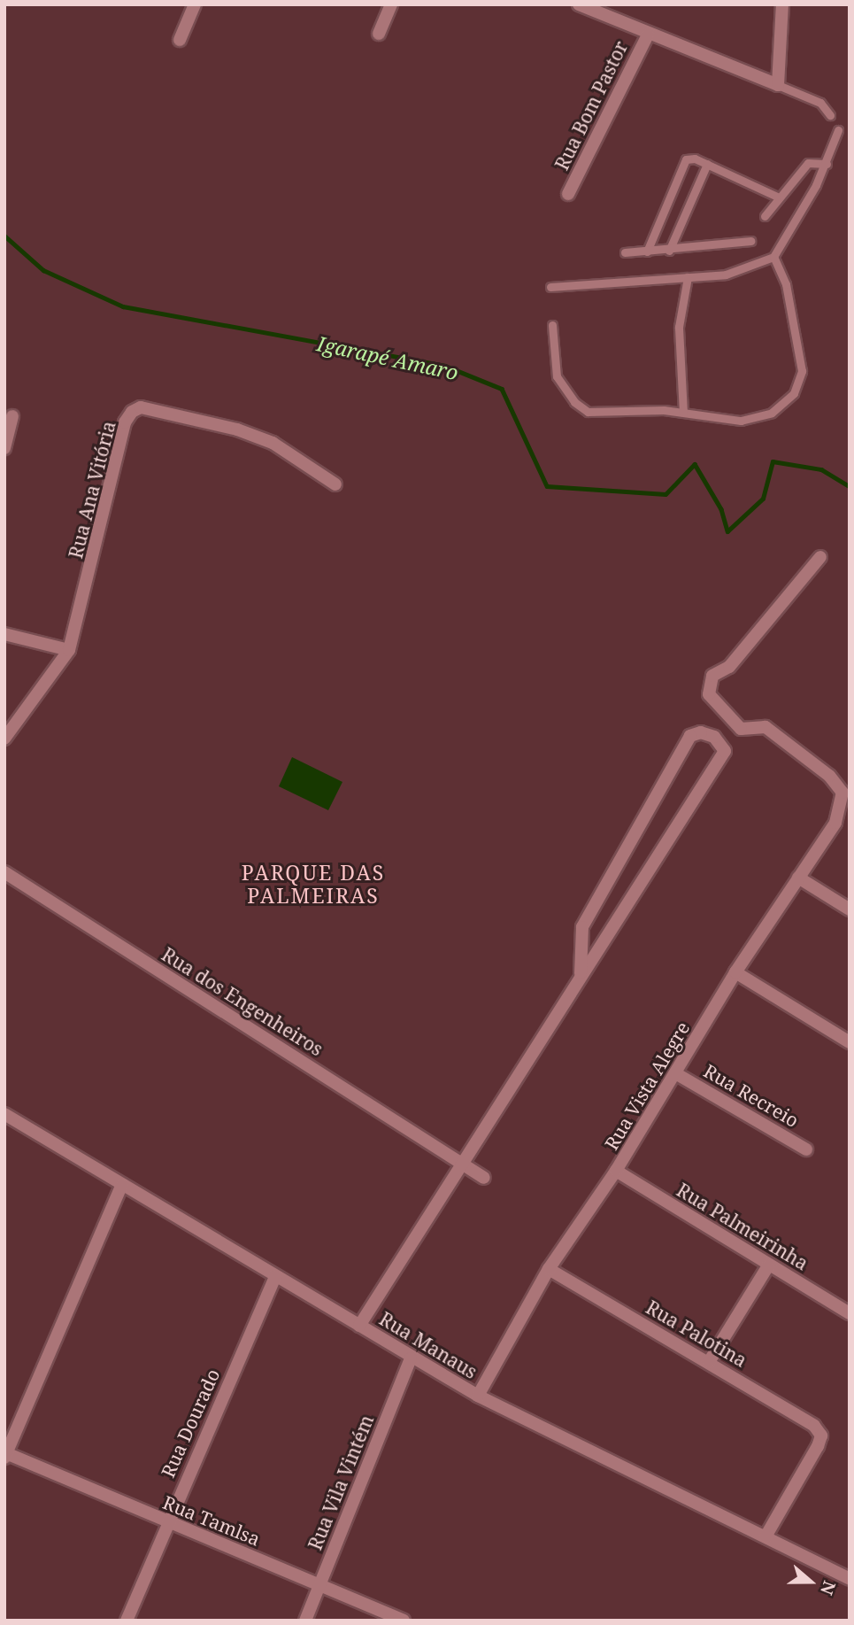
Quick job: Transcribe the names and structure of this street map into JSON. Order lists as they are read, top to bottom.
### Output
{
  "streets": {
    "street": [
      "Rua Bom Pastor",
      "Rua Ana Vitória",
      "Rua dos Engenheiros",
      "Rua Vista Alegre",
      "Rua Recreio",
      "Rua Palmeirinha",
      "Rua Palotina",
      "Rua Manaus",
      "Rua Dourado",
      "Rua Vila Vintém",
      "Rua Tamlsa"
    ]
  },
  "crossings": [
    ["Rua Vista Alegre", "Rua Recreio"],
    ["Rua Vista Alegre", "Rua Palmeirinha"],
    ["Rua Vista Alegre", "Rua Palotina"],
    ["Rua Vista Alegre", "Rua Manaus"],
    ["Rua Palotina", "Rua Manaus"],
    ["Rua Manaus", "Rua Dourado"],
    ["Rua Manaus", "Rua Vila Vintém"],
    ["Rua Dourado", "Rua Tamlsa"],
    ["Rua Vila Vintém", "Rua Tamlsa"]
  ],
  "districts": ["PARQUE DAS PALMEIRAS"],
  "water": ["Igarapé Amaro"],
  "north": "right"
}
